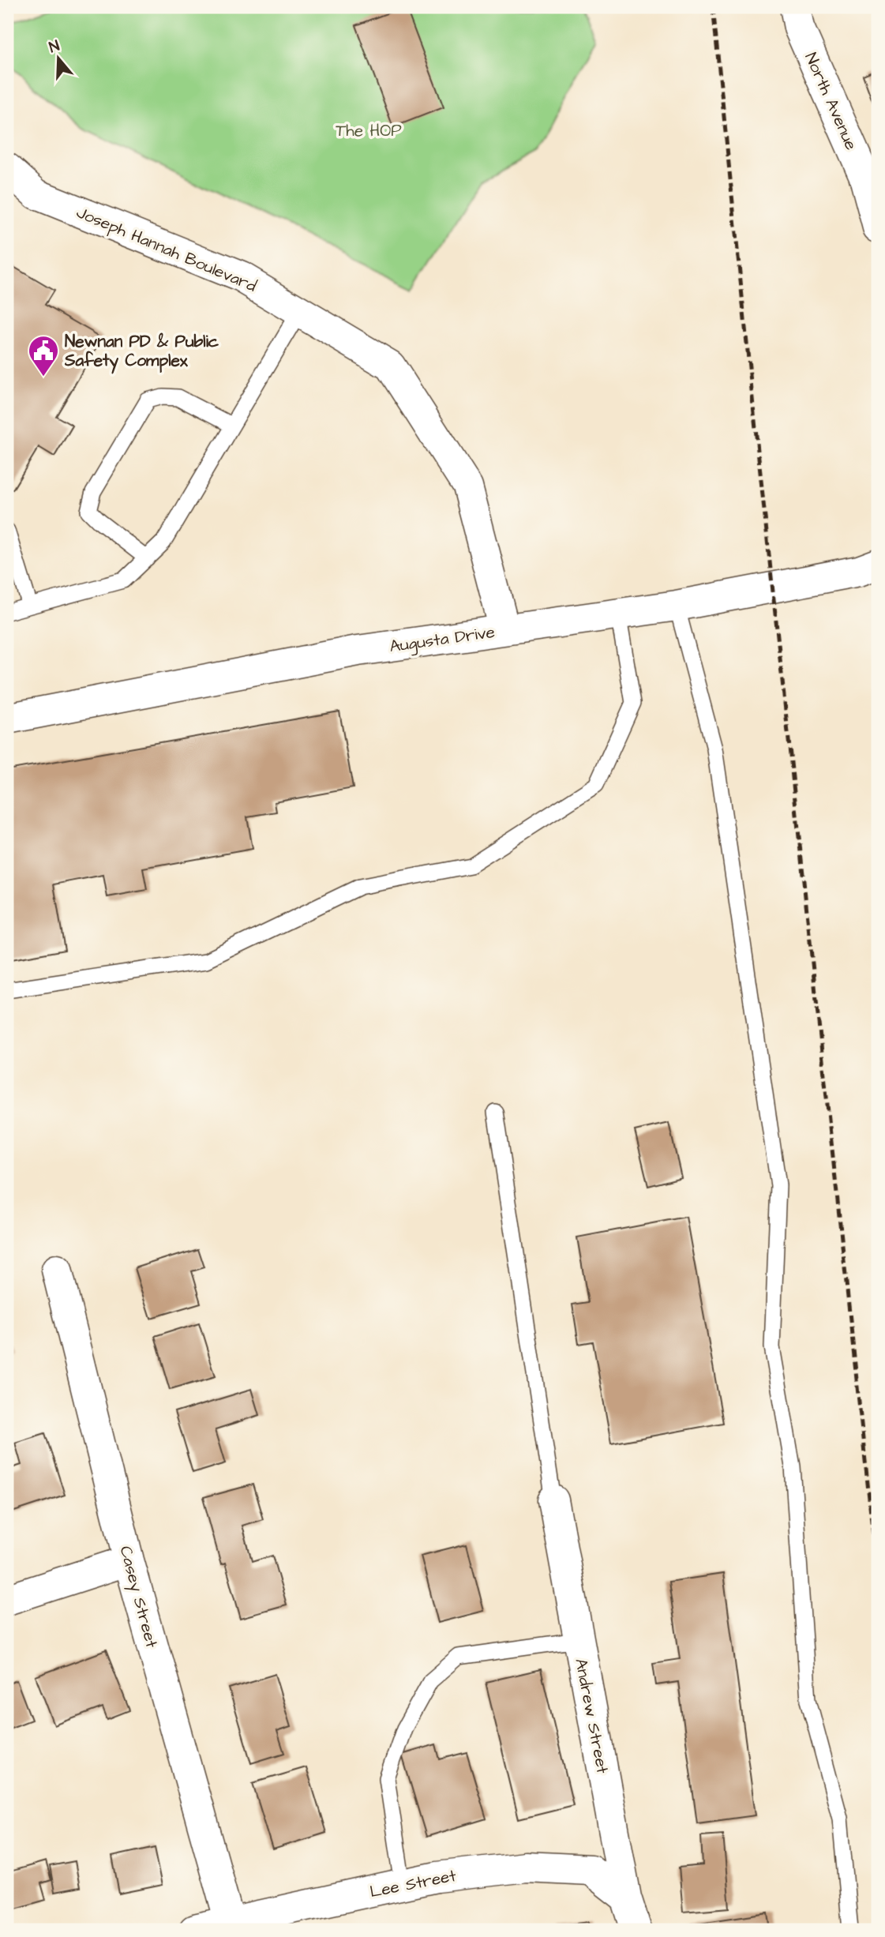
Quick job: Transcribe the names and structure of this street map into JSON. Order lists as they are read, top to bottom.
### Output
{
  "streets": {
    "street": [
      "North Avenue",
      "Joseph Hannah Boulevard",
      "Augusta Drive",
      "Casey Street",
      "Andrew Street",
      "Lee Street"
    ]
  },
  "crossings": [
    ["Joseph Hannah Boulevard", "Augusta Drive"],
    ["Casey Street", "Lee Street"],
    ["Andrew Street", "Lee Street"]
  ],
  "parks": ["The HOP"],
  "places": {
    "public building": ["Newnan PD & Public Safety Complex"]
  },
  "north": "top"
}
